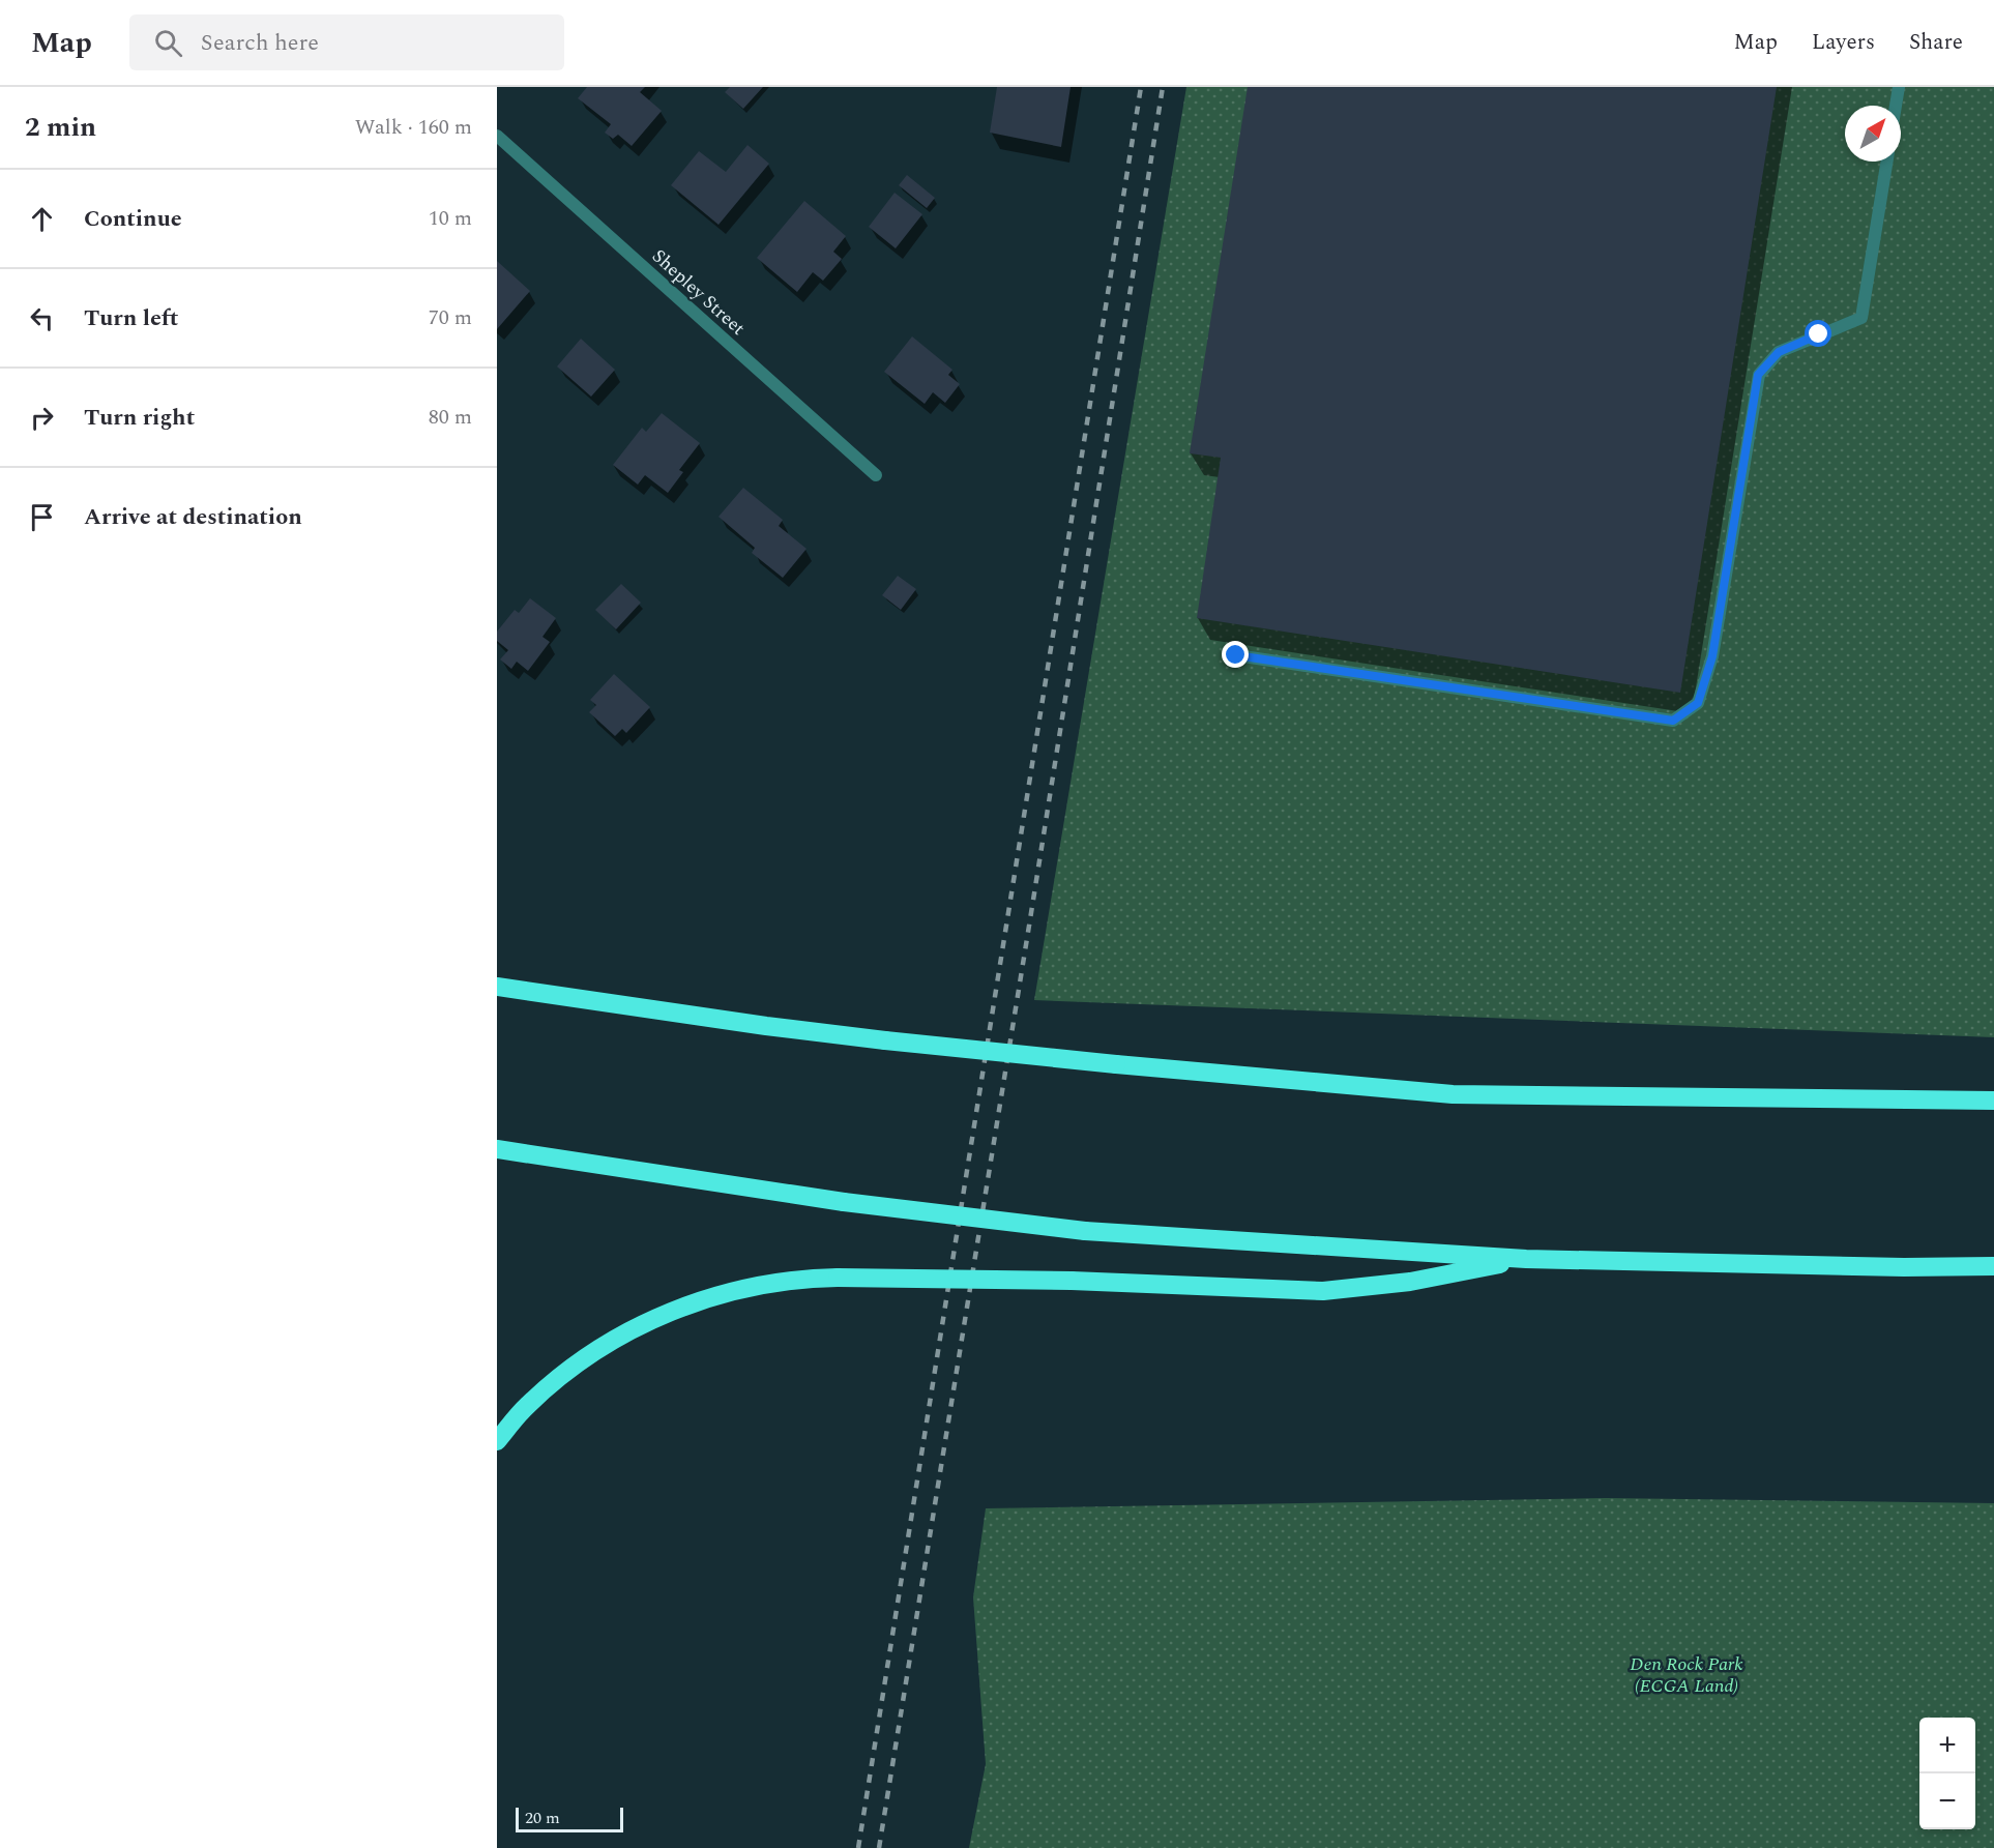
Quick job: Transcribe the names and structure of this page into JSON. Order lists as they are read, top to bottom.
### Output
{
  "streets": {
    "street": ["Shepley Street"]
  },
  "parks": ["Den Rock Park (ECGA Land)"],
  "scale_bar": "20 m",
  "north": "top right",
  "page": {
    "header": "Map",
    "search": "Search here",
    "nav": ["Map", "Layers", "Share"],
    "heading": ["2 min", "Walk · 160 m"],
    "list": [
      ["Continue", "10 m"],
      ["Turn left", "70 m"],
      ["Turn right", "80 m"],
      "Arrive at destination"
    ],
    "map_buttons": ["+", "−"],
    "scale": "20 m"
  }
}
